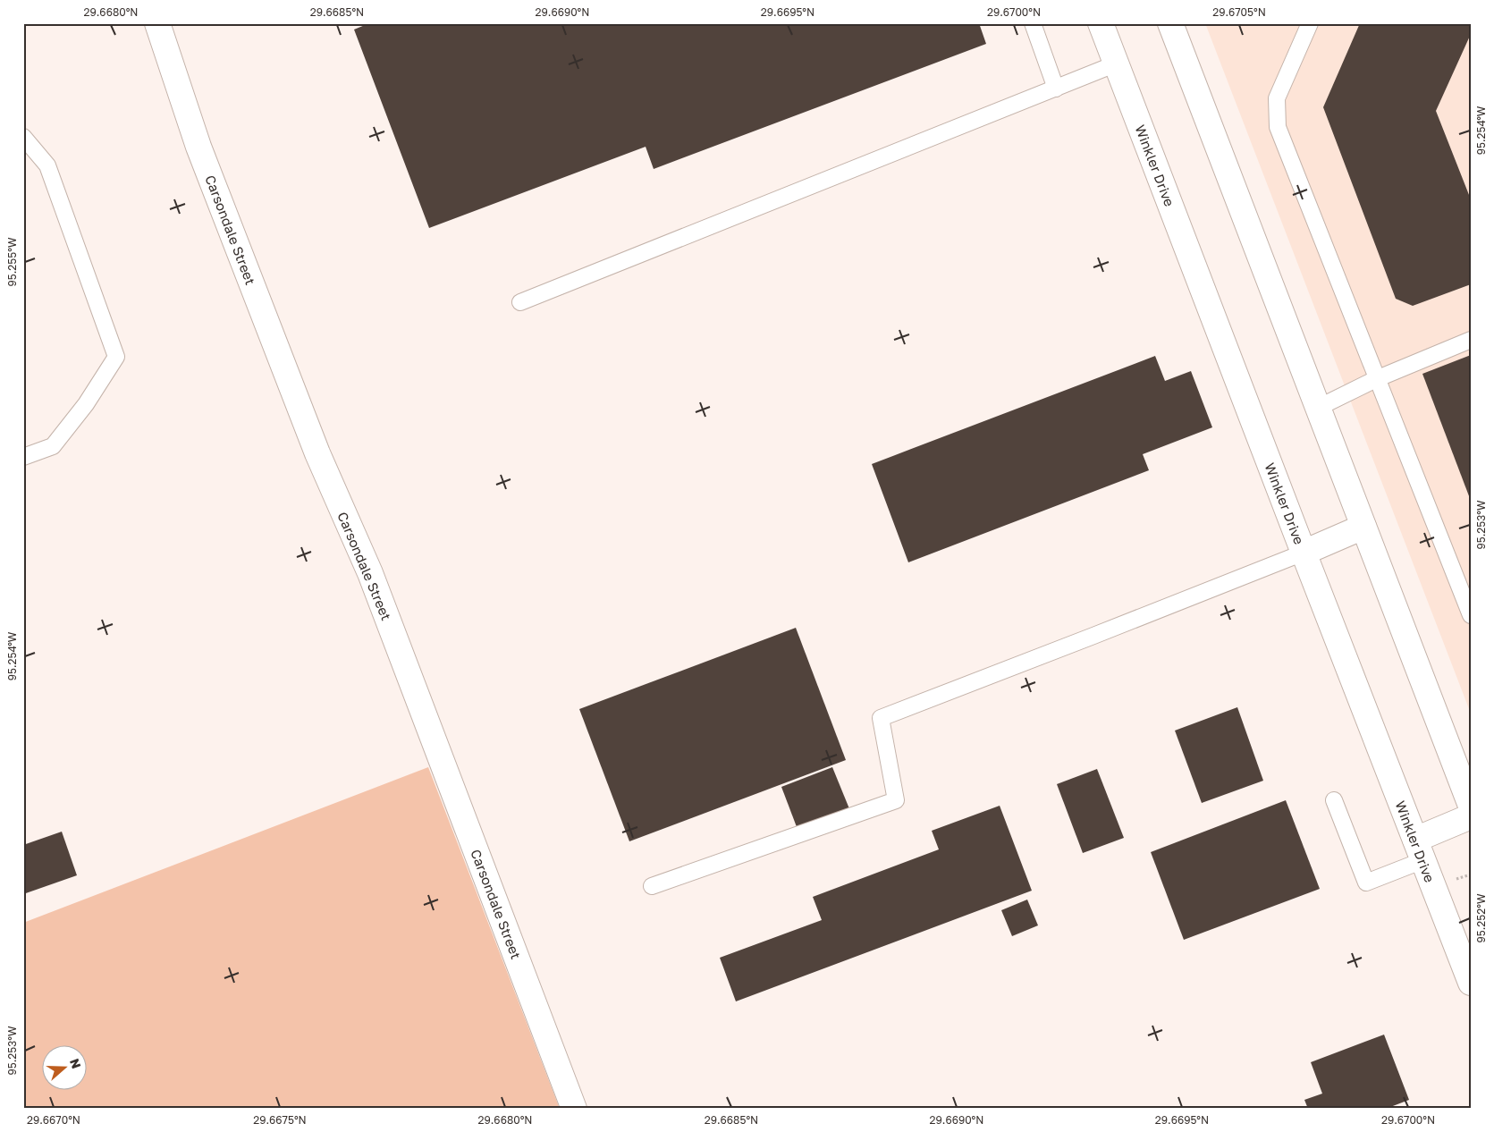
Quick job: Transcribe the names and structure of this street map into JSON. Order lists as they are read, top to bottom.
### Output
{
  "streets": {
    "main road": ["Winkler Drive", "Carsondale Street"]
  },
  "north": "right",
  "coordinates": [
    "29.6680°N",
    "29.6685°N",
    "29.6690°N",
    "29.6695°N",
    "29.6700°N",
    "29.6705°N",
    "95.254°W",
    "95.255°W",
    "95.253°W",
    "95.252°W",
    "29.6670°N",
    "29.6675°N"
  ]
}
